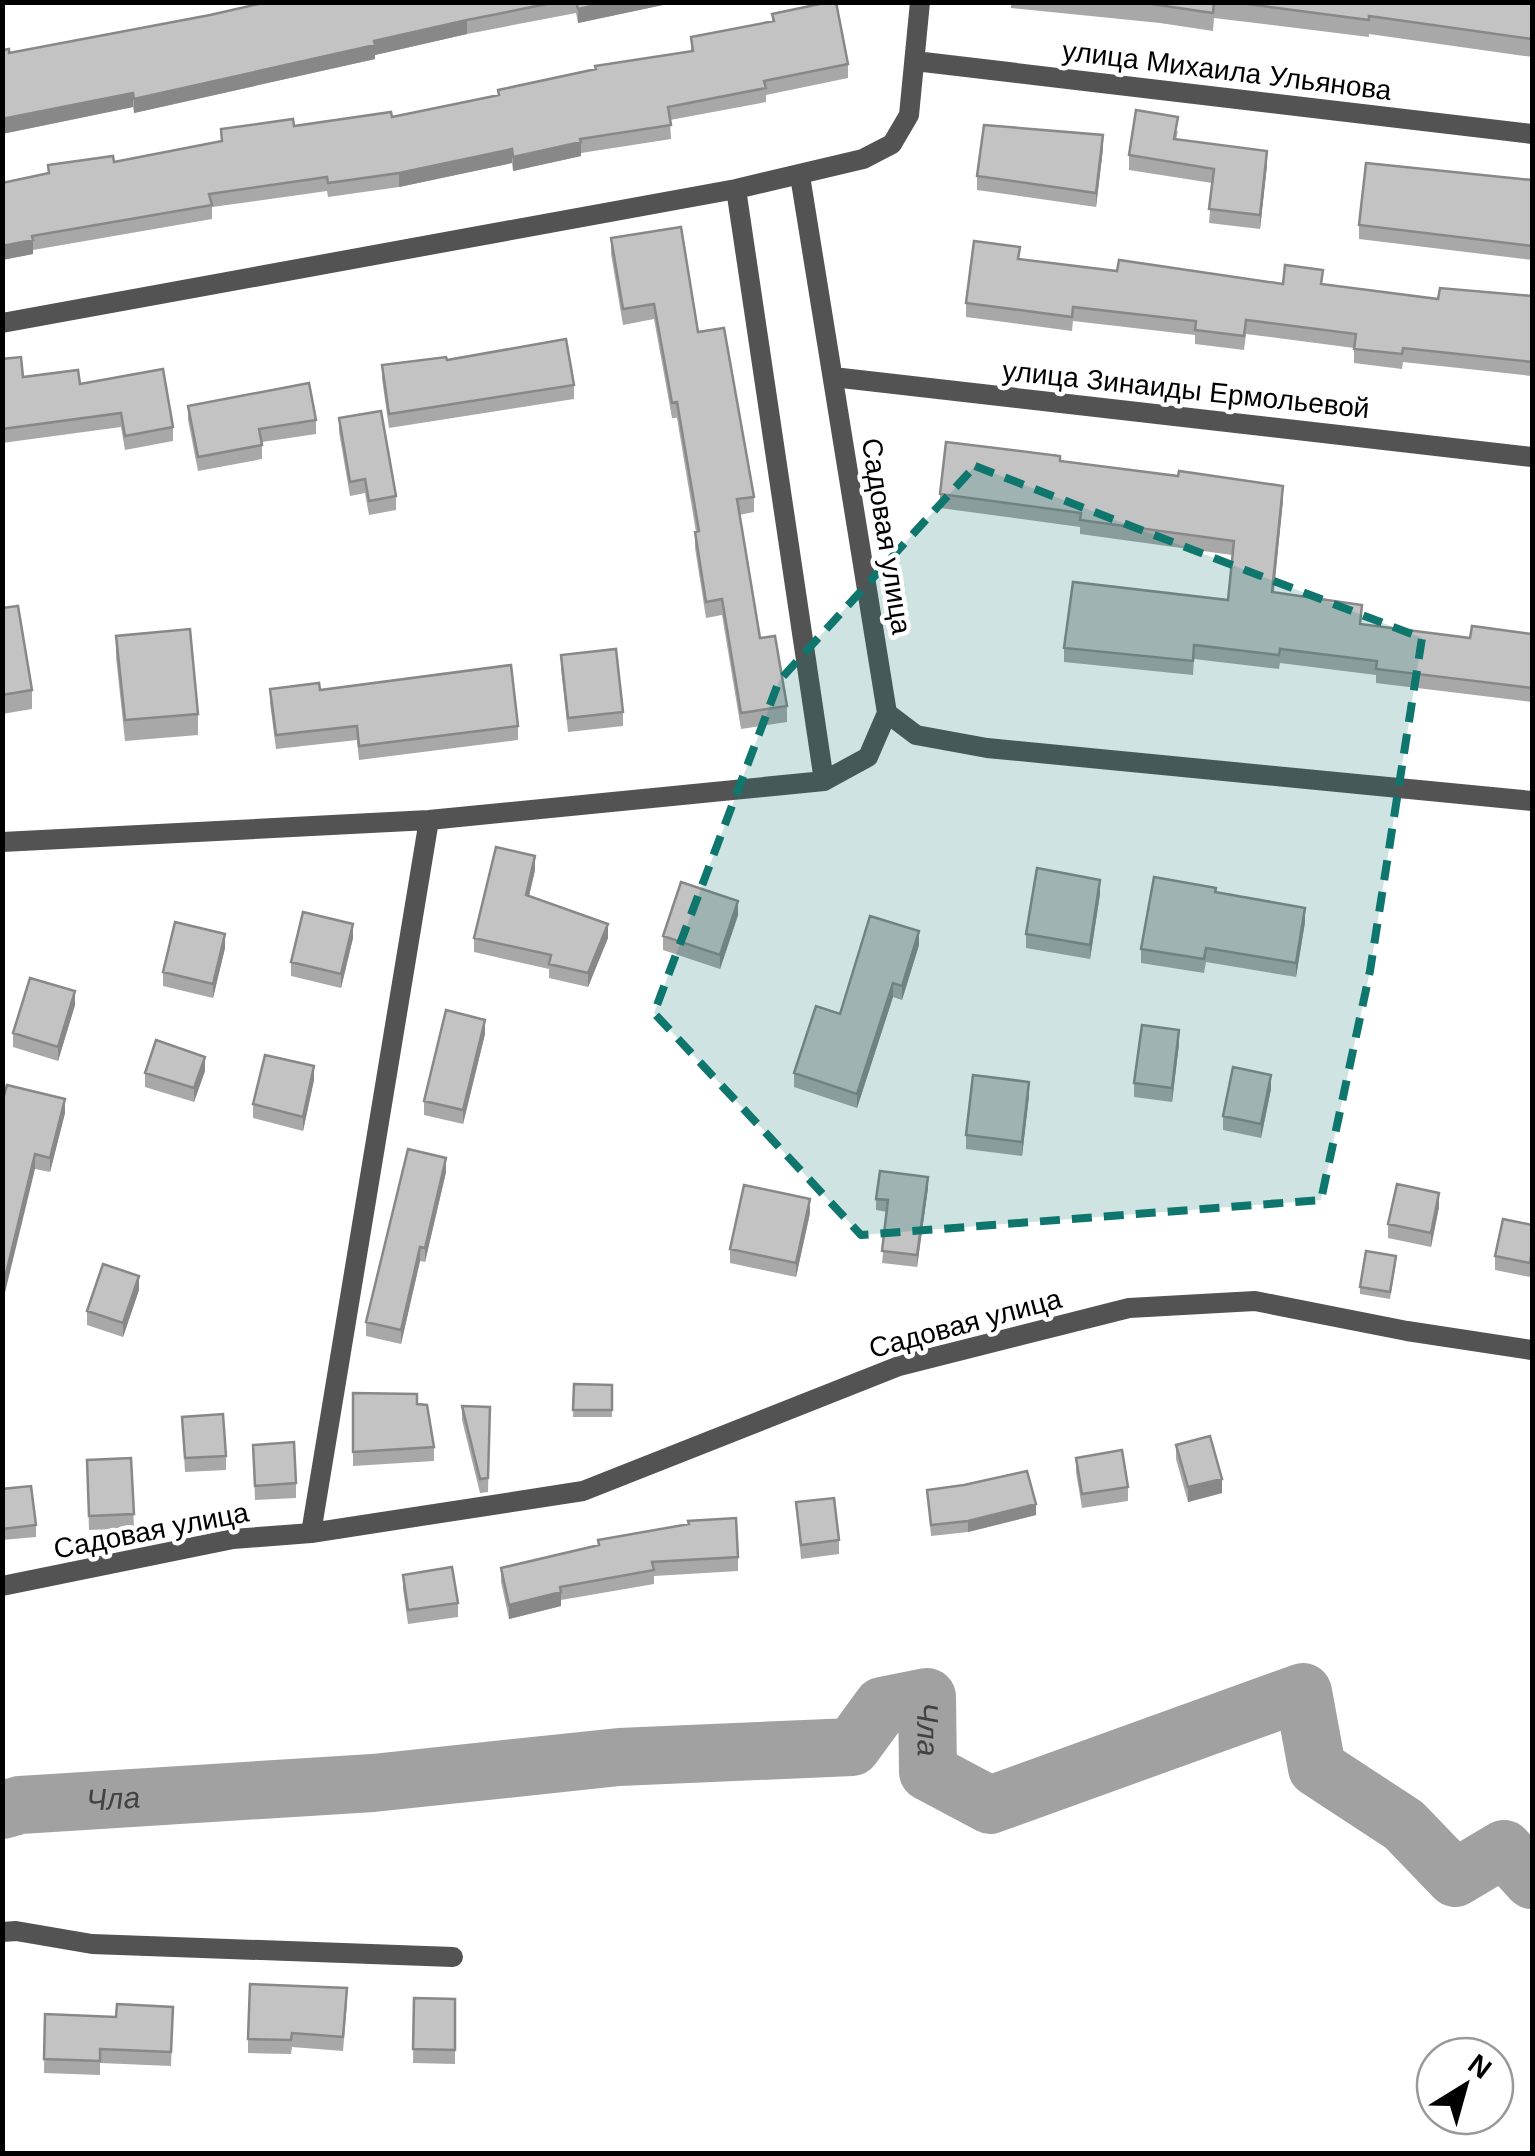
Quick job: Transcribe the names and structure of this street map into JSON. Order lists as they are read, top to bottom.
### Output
{
  "streets": {
    "street": ["улица Михаила Ульянова", "улица Зинаиды Ермольевой", "Садовая улица"]
  },
  "crossings": [
    ["улица Зинаиды Ермольевой", "Садовая улица"]
  ],
  "water": ["Чла"],
  "north": "top right"
}
